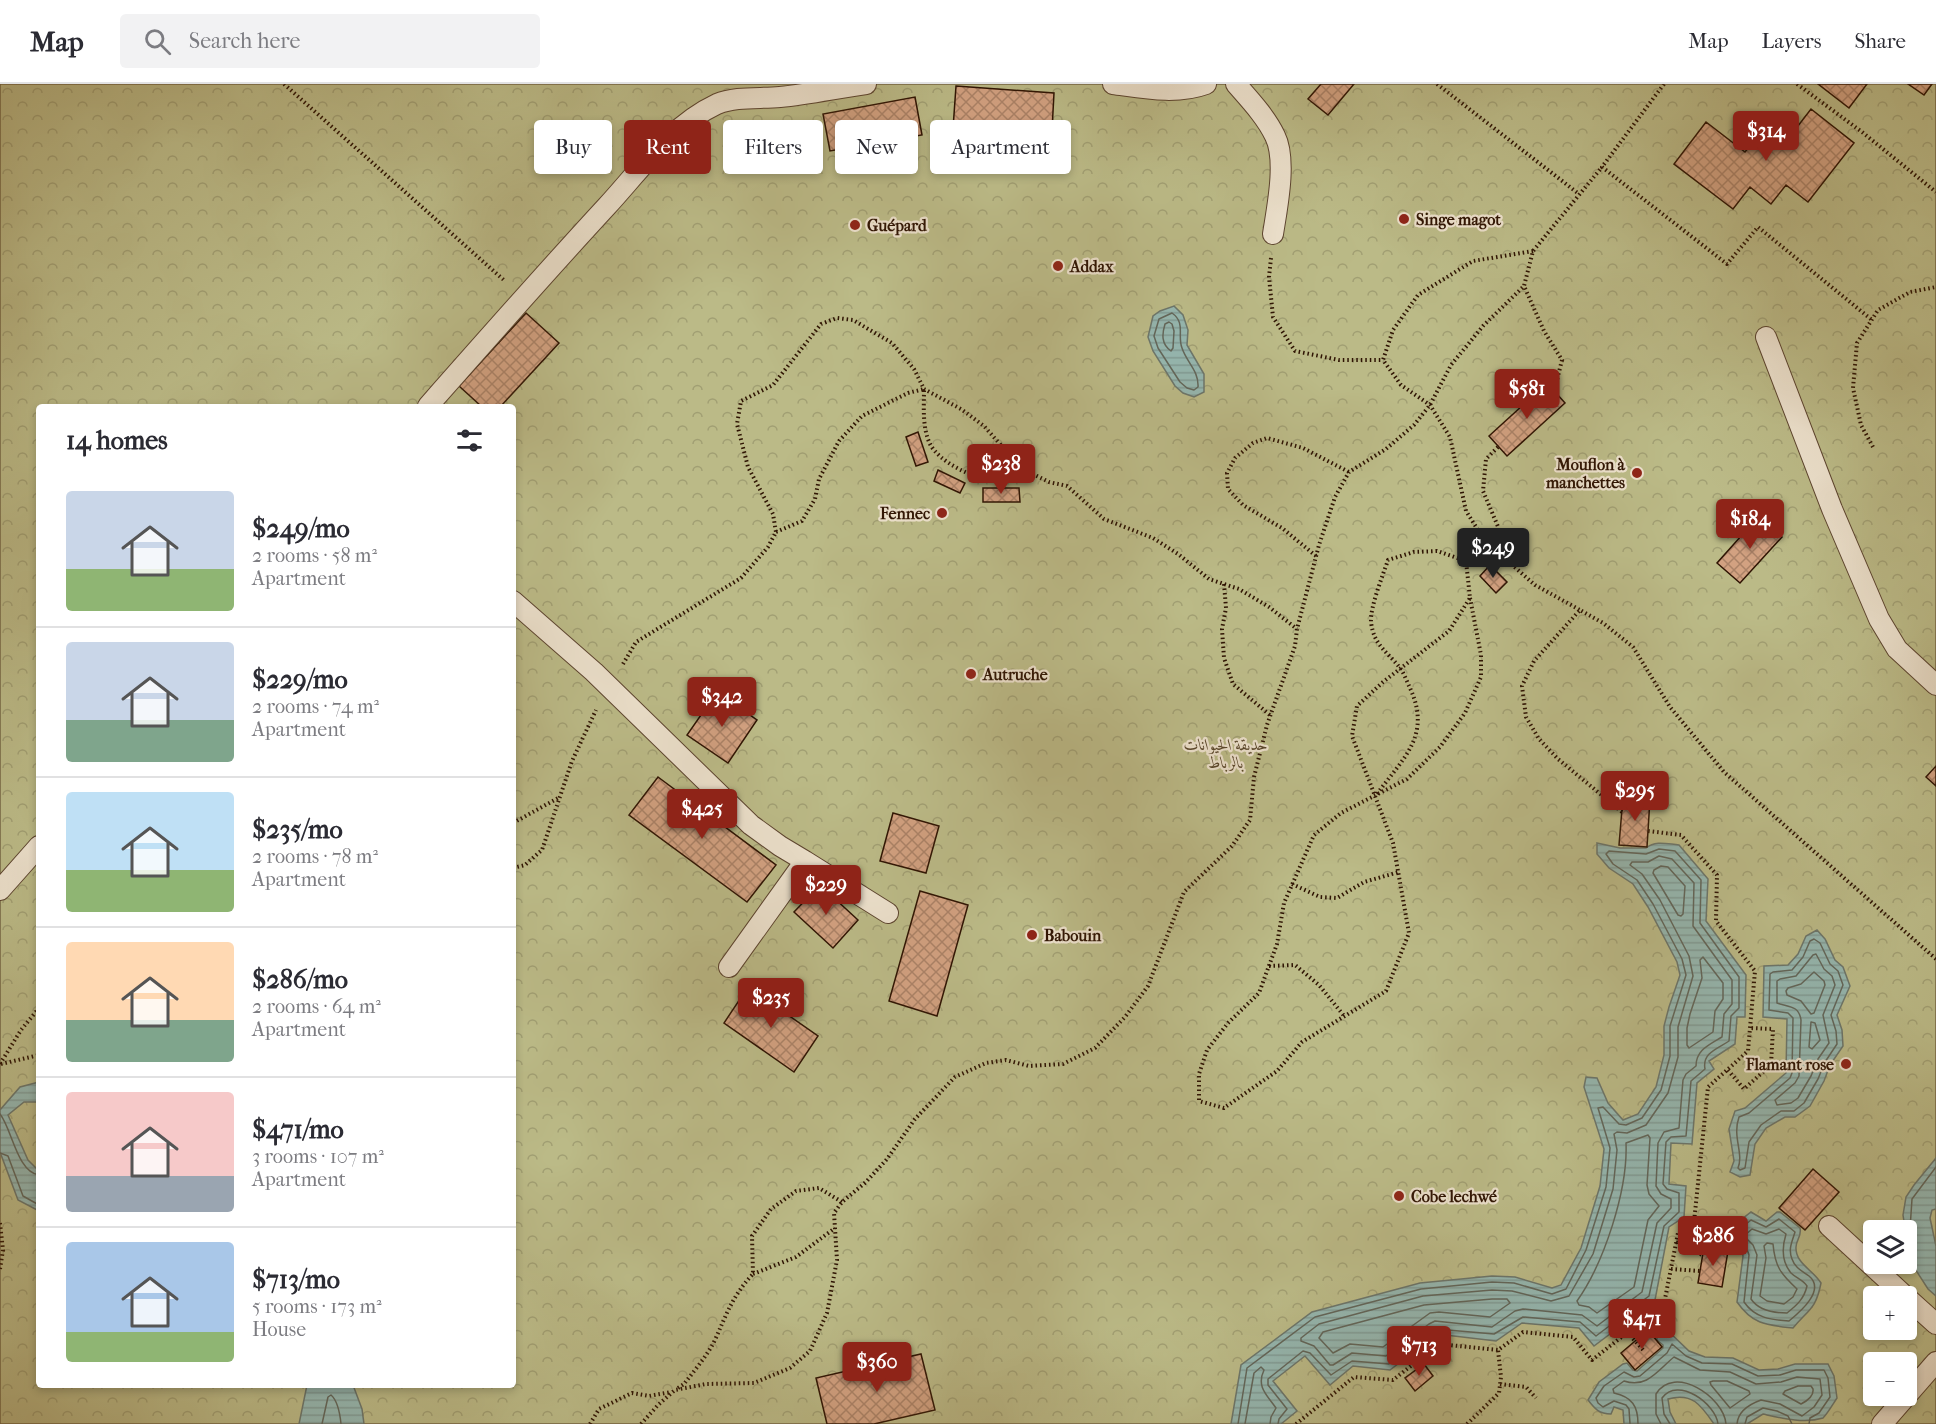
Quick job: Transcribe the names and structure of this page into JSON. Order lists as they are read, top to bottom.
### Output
{
  "parks": ["حديقة الحيوانات بالرباط"],
  "places": [
    "Singe magot",
    "Guépard",
    "Addax",
    "Mouflon à manchettes",
    "Fennec",
    "Autruche",
    "Babouin",
    "Flamant rose",
    "Cobe lechwé"
  ],
  "page": {
    "header": "Map",
    "search": "Search here",
    "nav": ["Map", "Layers", "Share"],
    "price": [
      "$314",
      "$581",
      "$238",
      "$184",
      "$249",
      "$342",
      "$295",
      "$425",
      "$229",
      "$235",
      "$286",
      "$471",
      "$713",
      "$360"
    ],
    "chip": [
      "Buy",
      "Rent",
      "Filters",
      "New",
      "Apartment"
    ],
    "heading": "14 homes",
    "list": [
      {
        "name": "$249/mo",
        "note": "2 rooms · 58 m² · Apartment"
      },
      {
        "name": "$229/mo",
        "note": "2 rooms · 74 m² · Apartment"
      },
      {
        "name": "$235/mo",
        "note": "2 rooms · 78 m² · Apartment"
      },
      {
        "name": "$286/mo",
        "note": "2 rooms · 64 m² · Apartment"
      },
      {
        "name": "$471/mo",
        "note": "3 rooms · 107 m² · Apartment"
      },
      {
        "name": "$713/mo",
        "note": "5 rooms · 173 m² · House"
      }
    ],
    "map_buttons": ["+", "−"]
  }
}
